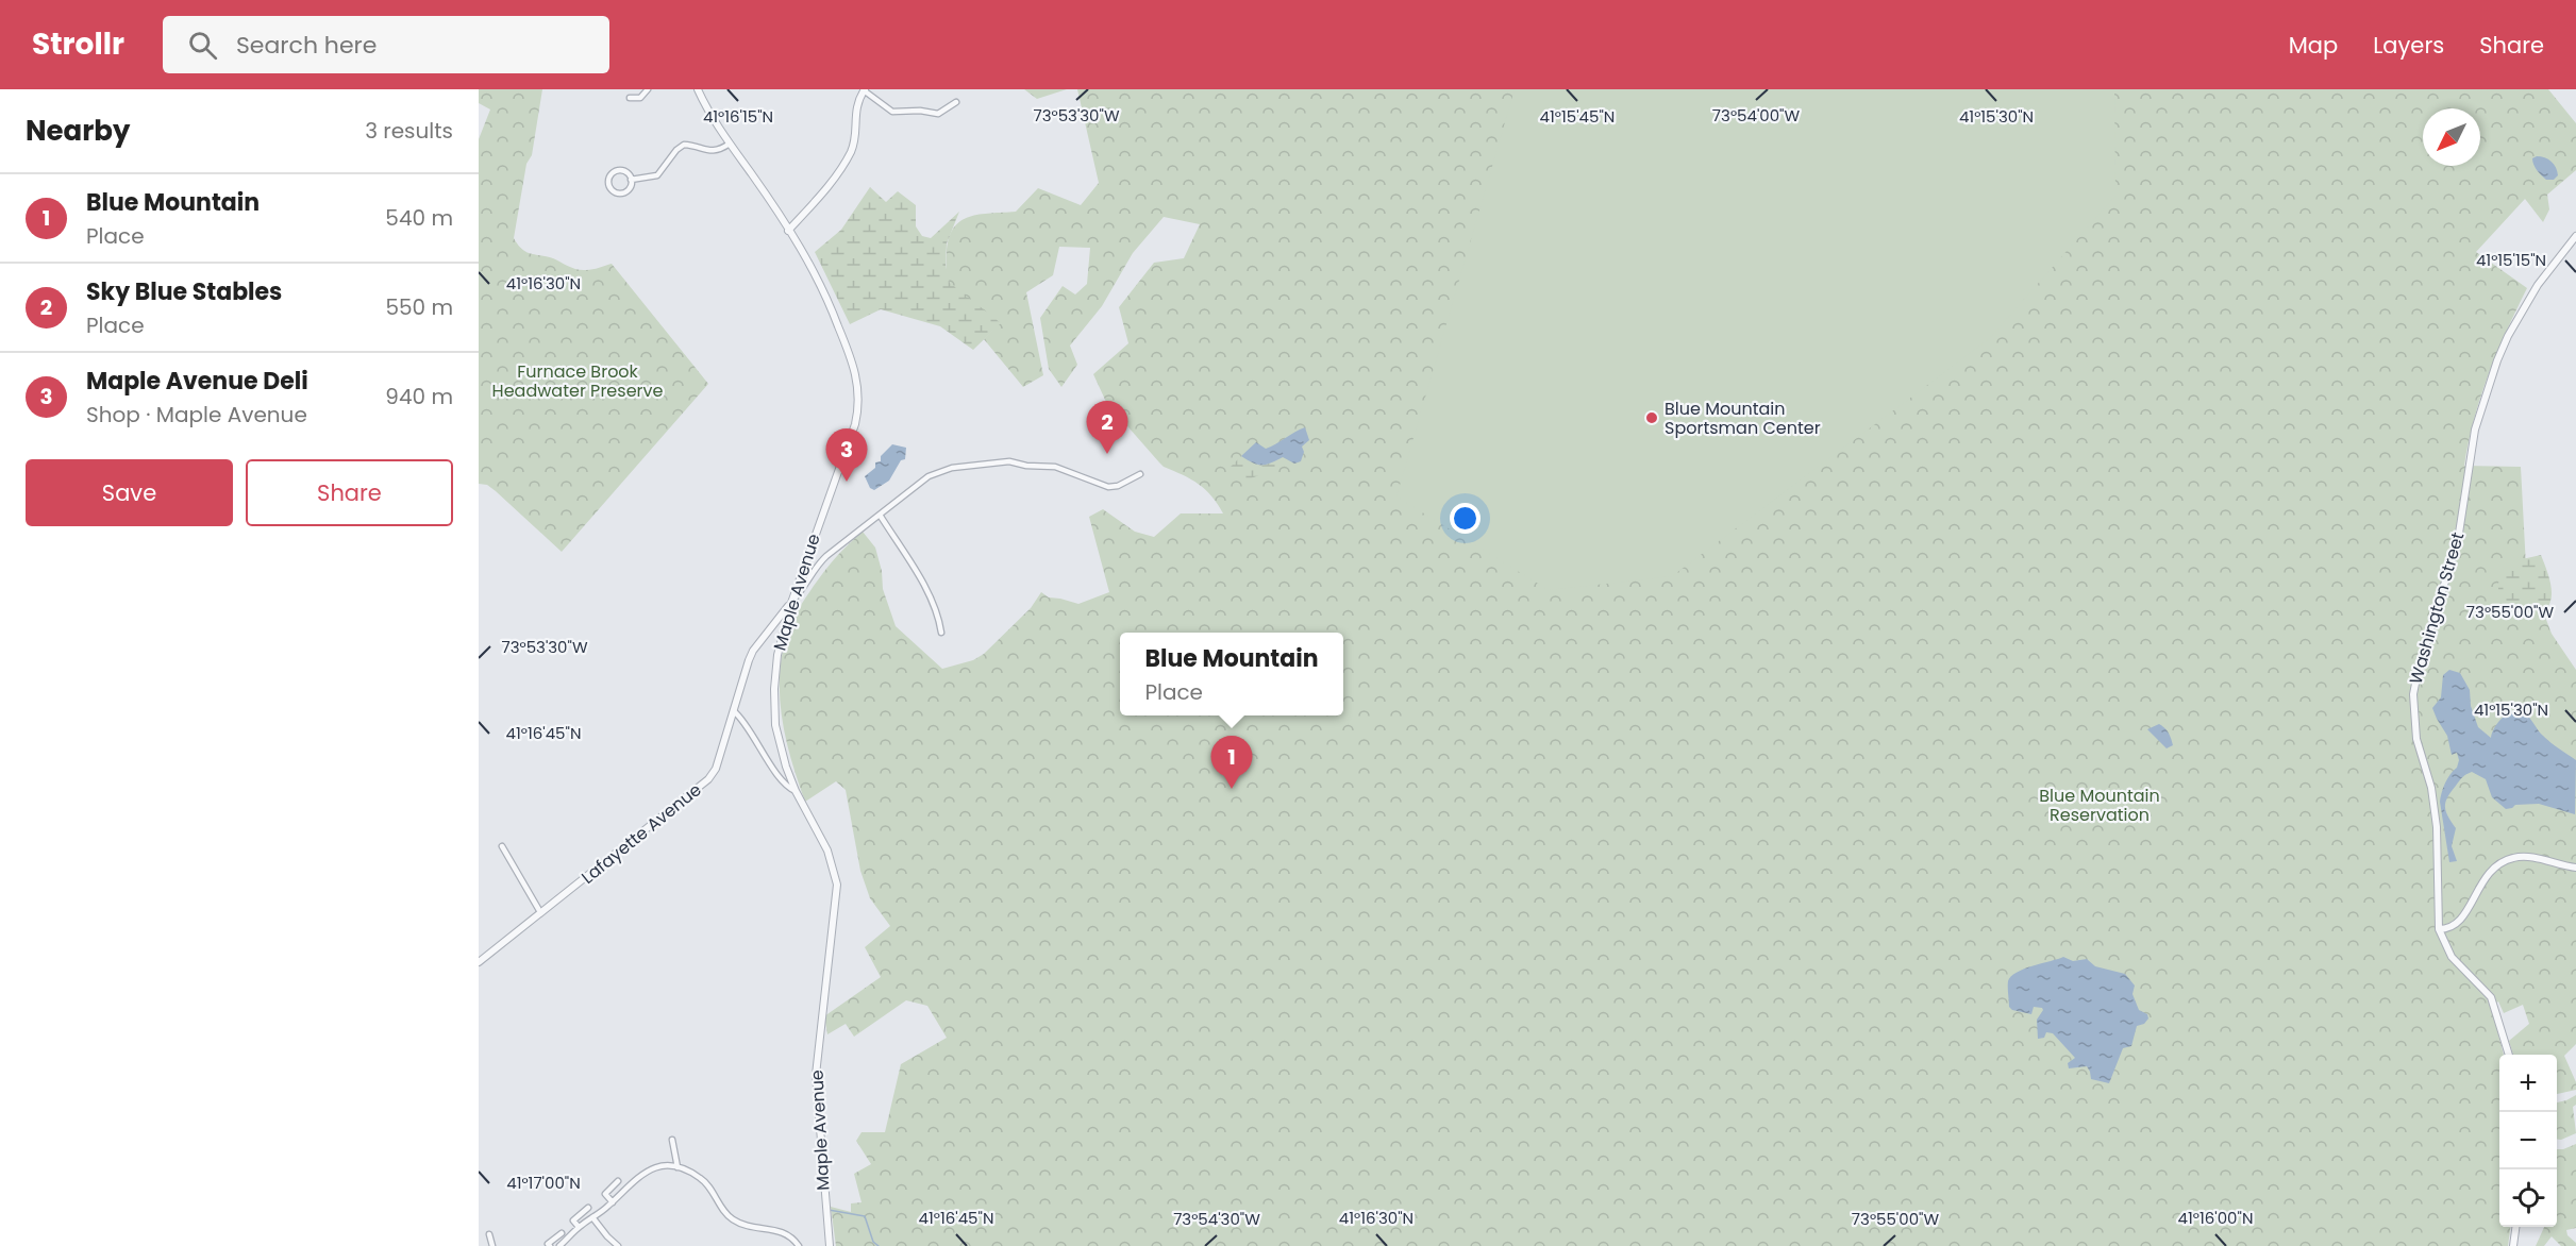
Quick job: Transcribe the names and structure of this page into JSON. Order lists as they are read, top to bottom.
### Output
{
  "streets": {
    "street": ["Maple Avenue", "Washington Street", "Lafayette Avenue"]
  },
  "crossings": [
    ["Maple Avenue", "Lafayette Avenue"]
  ],
  "parks": ["Furnace Brook Headwater Preserve", "Blue Mountain Reservation"],
  "places": ["Blue Mountain Sportsman Center"],
  "north": "bottom left",
  "page": {
    "header": "Strollr",
    "search": "Search here",
    "nav": ["Map", "Layers", "Share"],
    "heading": ["Nearby", "3 results"],
    "list": [
      {
        "mark": "1",
        "name": "Blue Mountain",
        "note": "Place",
        "value": "540 m"
      },
      {
        "mark": "2",
        "name": "Sky Blue Stables",
        "note": "Place",
        "value": "550 m"
      },
      {
        "mark": "3",
        "name": "Maple Avenue Deli",
        "note": "Shop · Maple Avenue",
        "value": "940 m"
      }
    ],
    "pins": ["2", "3", "1"],
    "buttons": ["Save", "Share"],
    "popup": ["Blue Mountain", "Place"],
    "map_buttons": ["+", "−"]
  },
  "coordinates": [
    "73°53'30\"W",
    "73°54'00\"W",
    "41°16'15\"N",
    "41°15'45\"N",
    "41°15'30\"N",
    "41°15'15\"N",
    "41°16'30\"N",
    "73°55'00\"W",
    "41°16'45\"N",
    "41°17'00\"N",
    "41°16'00\"N",
    "73°54'30\"W"
  ]
}
